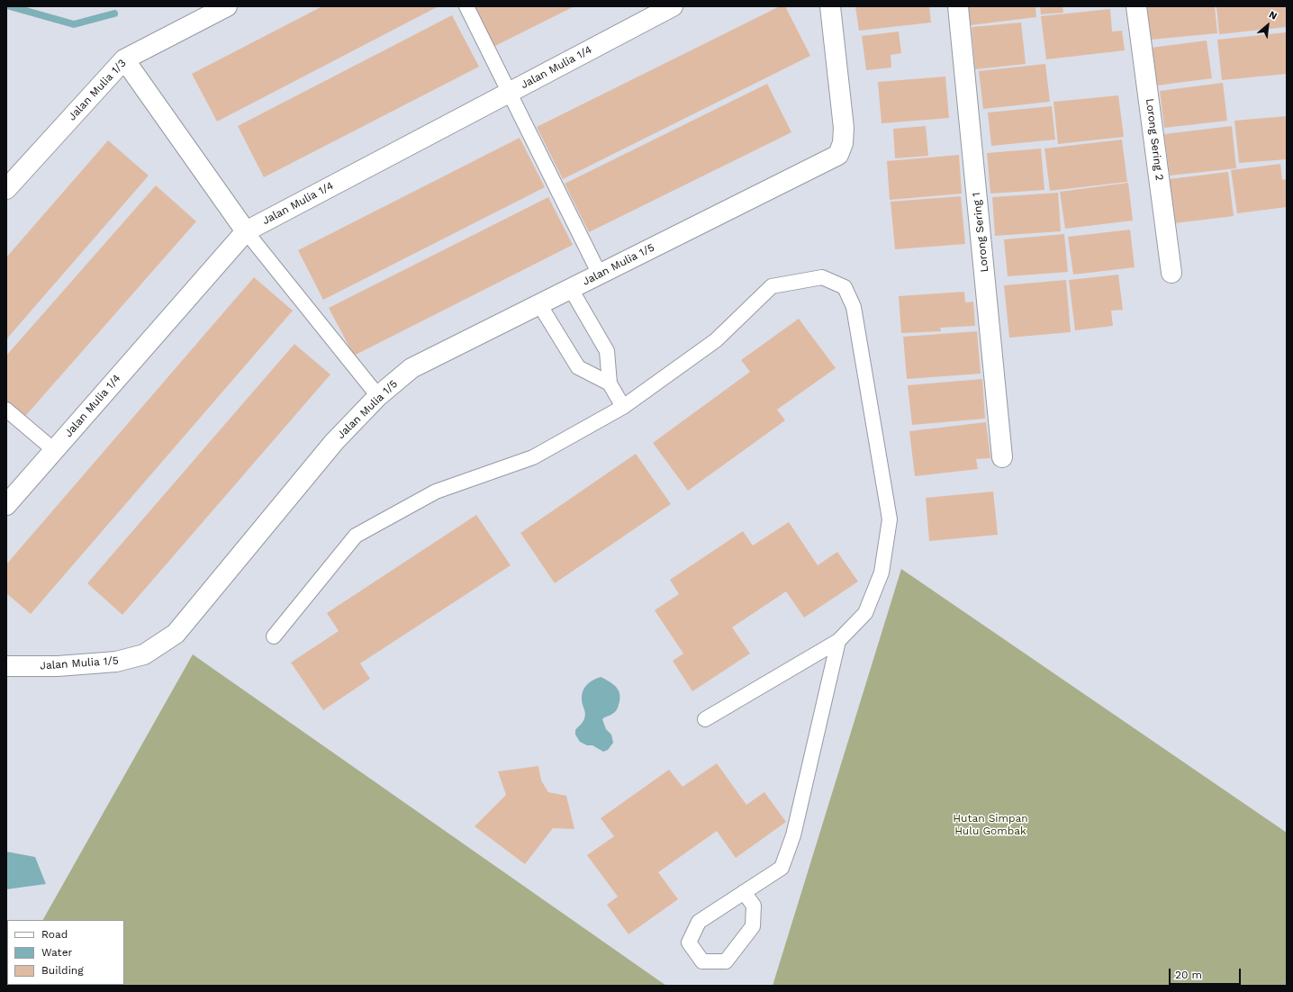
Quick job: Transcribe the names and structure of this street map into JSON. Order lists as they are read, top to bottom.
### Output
{
  "streets": {
    "street": [
      "Jalan Mulia 1/4",
      "Jalan Mulia 1/3",
      "Lorong Sering 2",
      "Lorong Sering 1",
      "Jalan Mulia 1/5"
    ]
  },
  "parks": ["Hutan Simpan Hulu Gombak"],
  "legend": ["Road", "Water", "Building"],
  "scale_bar": "20 m",
  "north": "top right"
}
